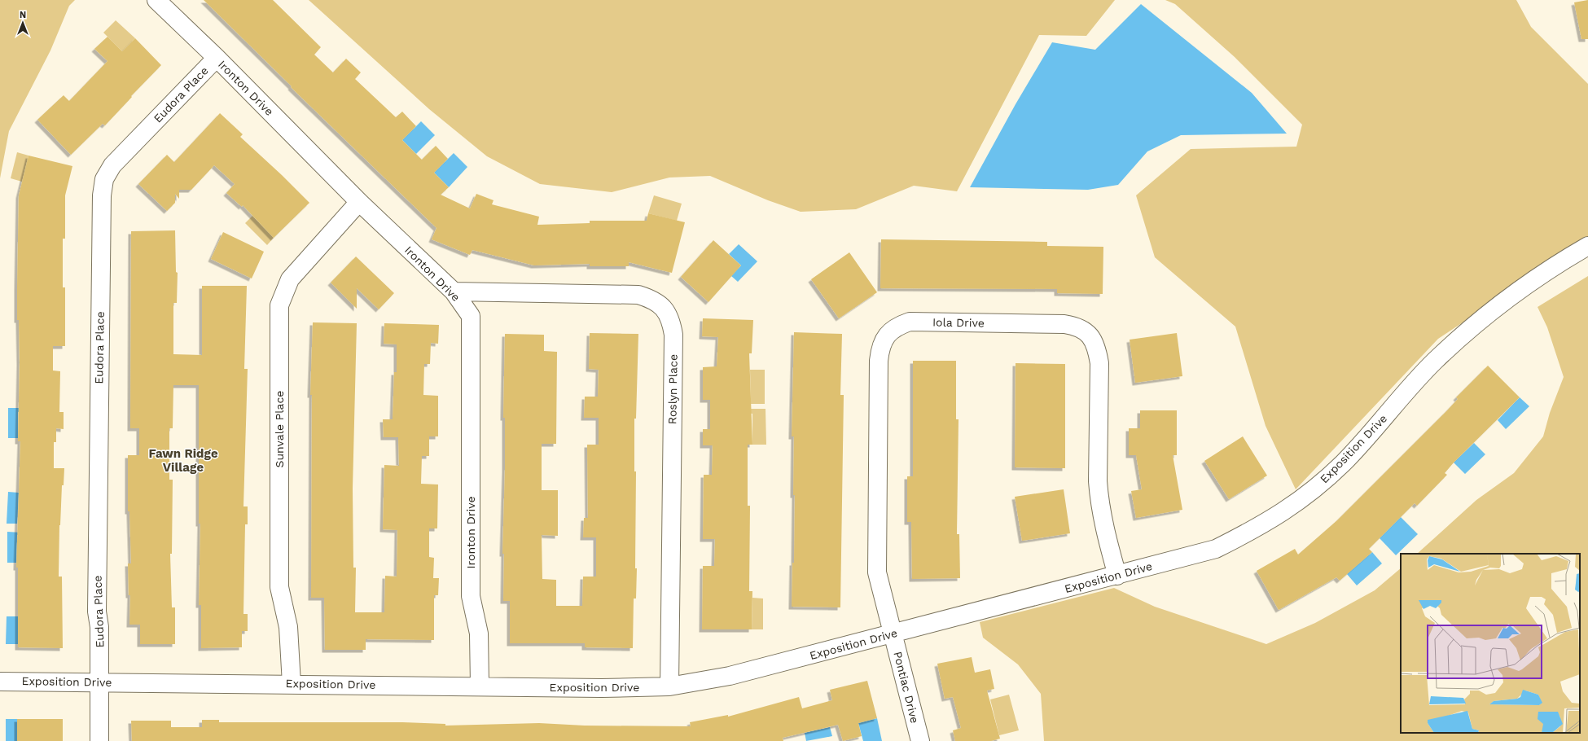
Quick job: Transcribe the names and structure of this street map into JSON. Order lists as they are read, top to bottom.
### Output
{
  "streets": {
    "street": [
      "Ironton Drive",
      "Eudora Place",
      "Iola Drive",
      "Roslyn Place",
      "Sunvale Place",
      "Exposition Drive",
      "Pontiac Drive"
    ]
  },
  "crossings": [
    ["Ironton Drive", "Eudora Place"],
    ["Ironton Drive", "Roslyn Place"],
    ["Ironton Drive", "Sunvale Place"],
    ["Ironton Drive", "Exposition Drive"],
    ["Eudora Place", "Exposition Drive"],
    ["Iola Drive", "Exposition Drive"],
    ["Iola Drive", "Pontiac Drive"],
    ["Roslyn Place", "Exposition Drive"],
    ["Sunvale Place", "Exposition Drive"],
    ["Exposition Drive", "Pontiac Drive"]
  ],
  "districts": ["Fawn Ridge Village"],
  "north": "top"
}
